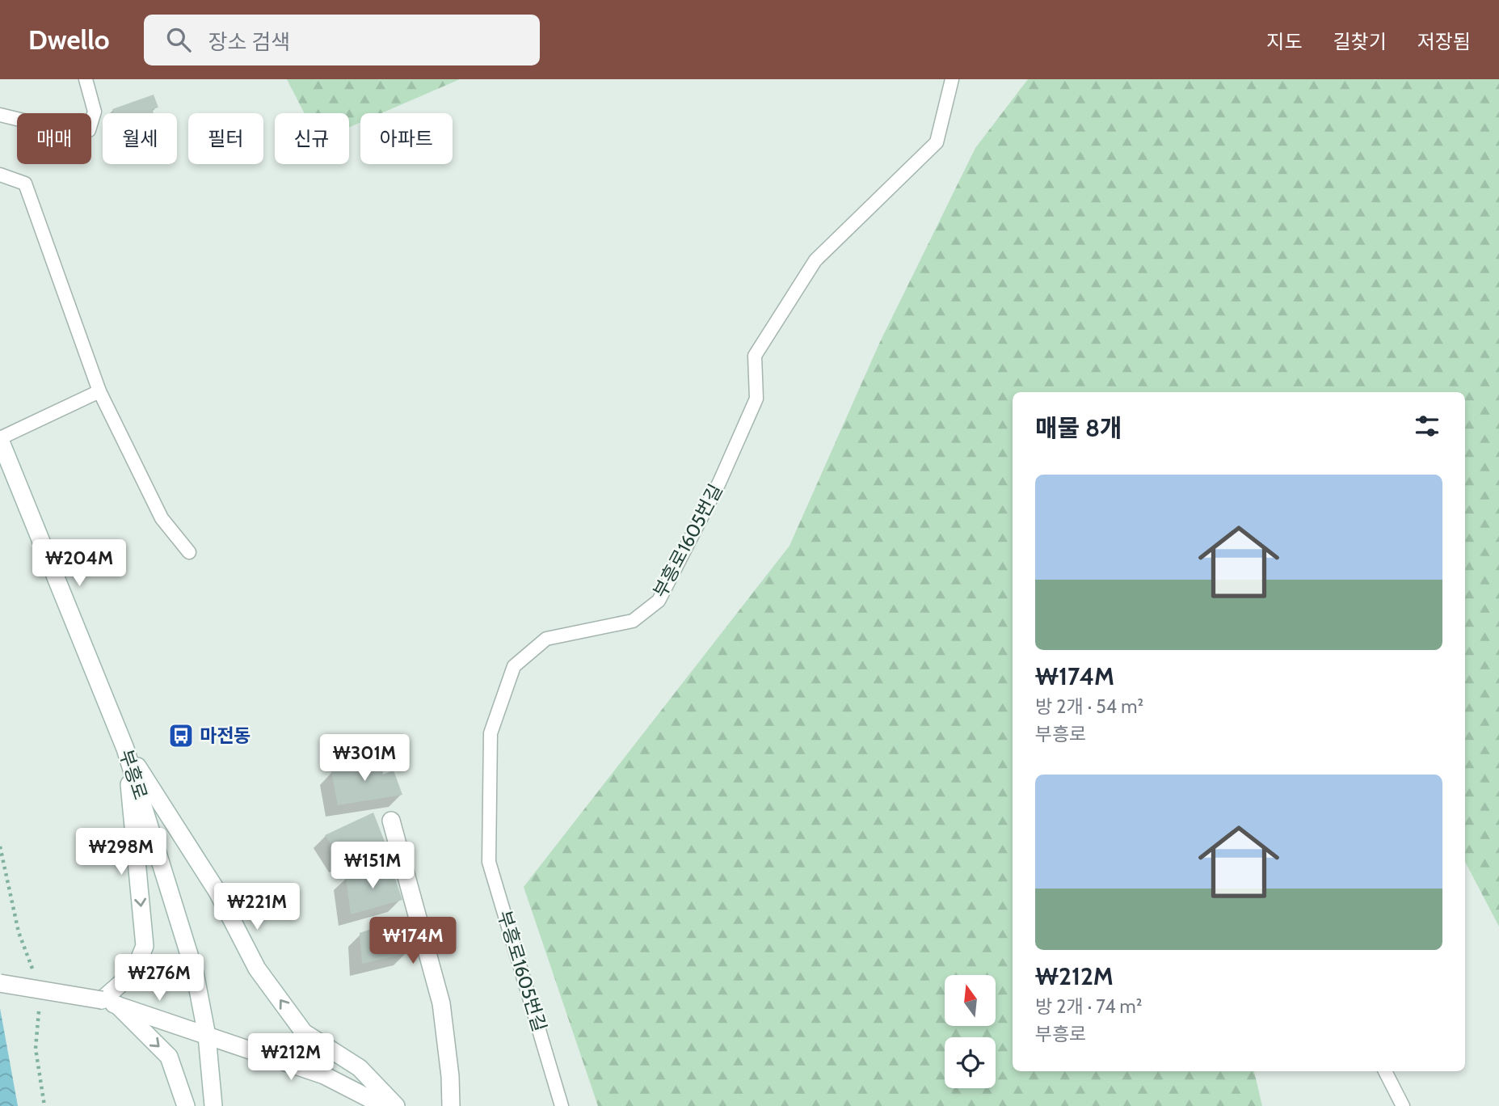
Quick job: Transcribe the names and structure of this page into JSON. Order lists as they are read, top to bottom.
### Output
{
  "streets": {
    "main road": ["부흥로"],
    "lane": ["부흥로1605번길"]
  },
  "places": {
    "bus stop": ["마전동"]
  },
  "north": "top",
  "page": {
    "header": "Dwello",
    "search": "장소 검색",
    "nav": ["지도", "길찾기", "저장됨"],
    "chip": [
      "매매",
      "월세",
      "필터",
      "신규",
      "아파트"
    ],
    "heading": "매물 8개",
    "list": [
      {
        "name": "₩174M",
        "note": "방 2개 · 54 m² · 부흥로"
      },
      {
        "name": "₩212M",
        "note": "방 2개 · 74 m² · 부흥로"
      }
    ],
    "price": [
      "₩204M",
      "₩301M",
      "₩298M",
      "₩151M",
      "₩221M",
      "₩174M",
      "₩276M",
      "₩212M"
    ]
  }
}
